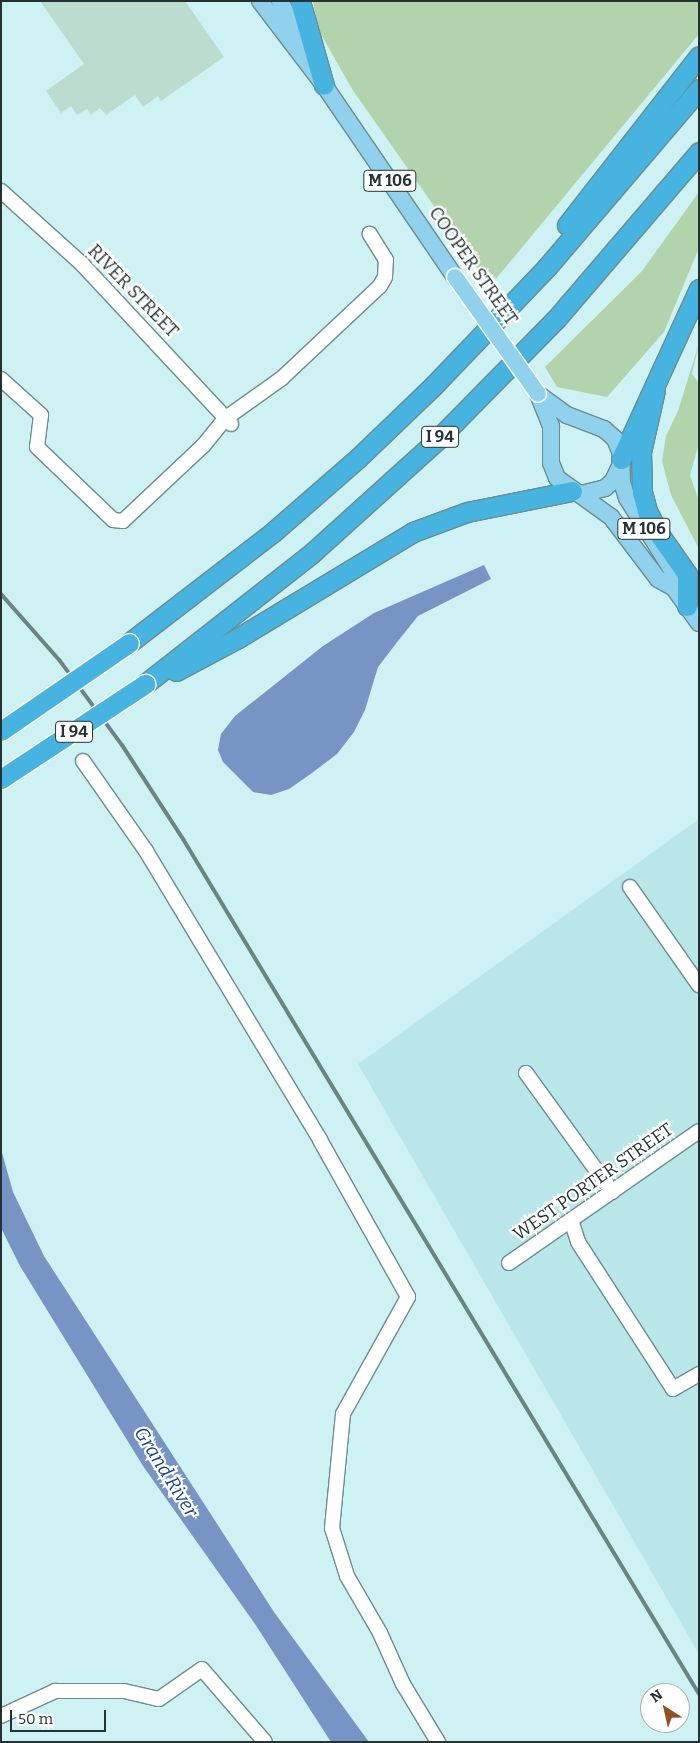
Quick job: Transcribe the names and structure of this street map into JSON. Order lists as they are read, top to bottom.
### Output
{
  "streets": {
    "highway": ["I 94"],
    "main road": ["M 106", "COOPER STREET"],
    "street": ["RIVER STREET", "WEST PORTER STREET"]
  },
  "water": ["Grand River"],
  "scale_bar": "50 m",
  "north": "top left"
}
